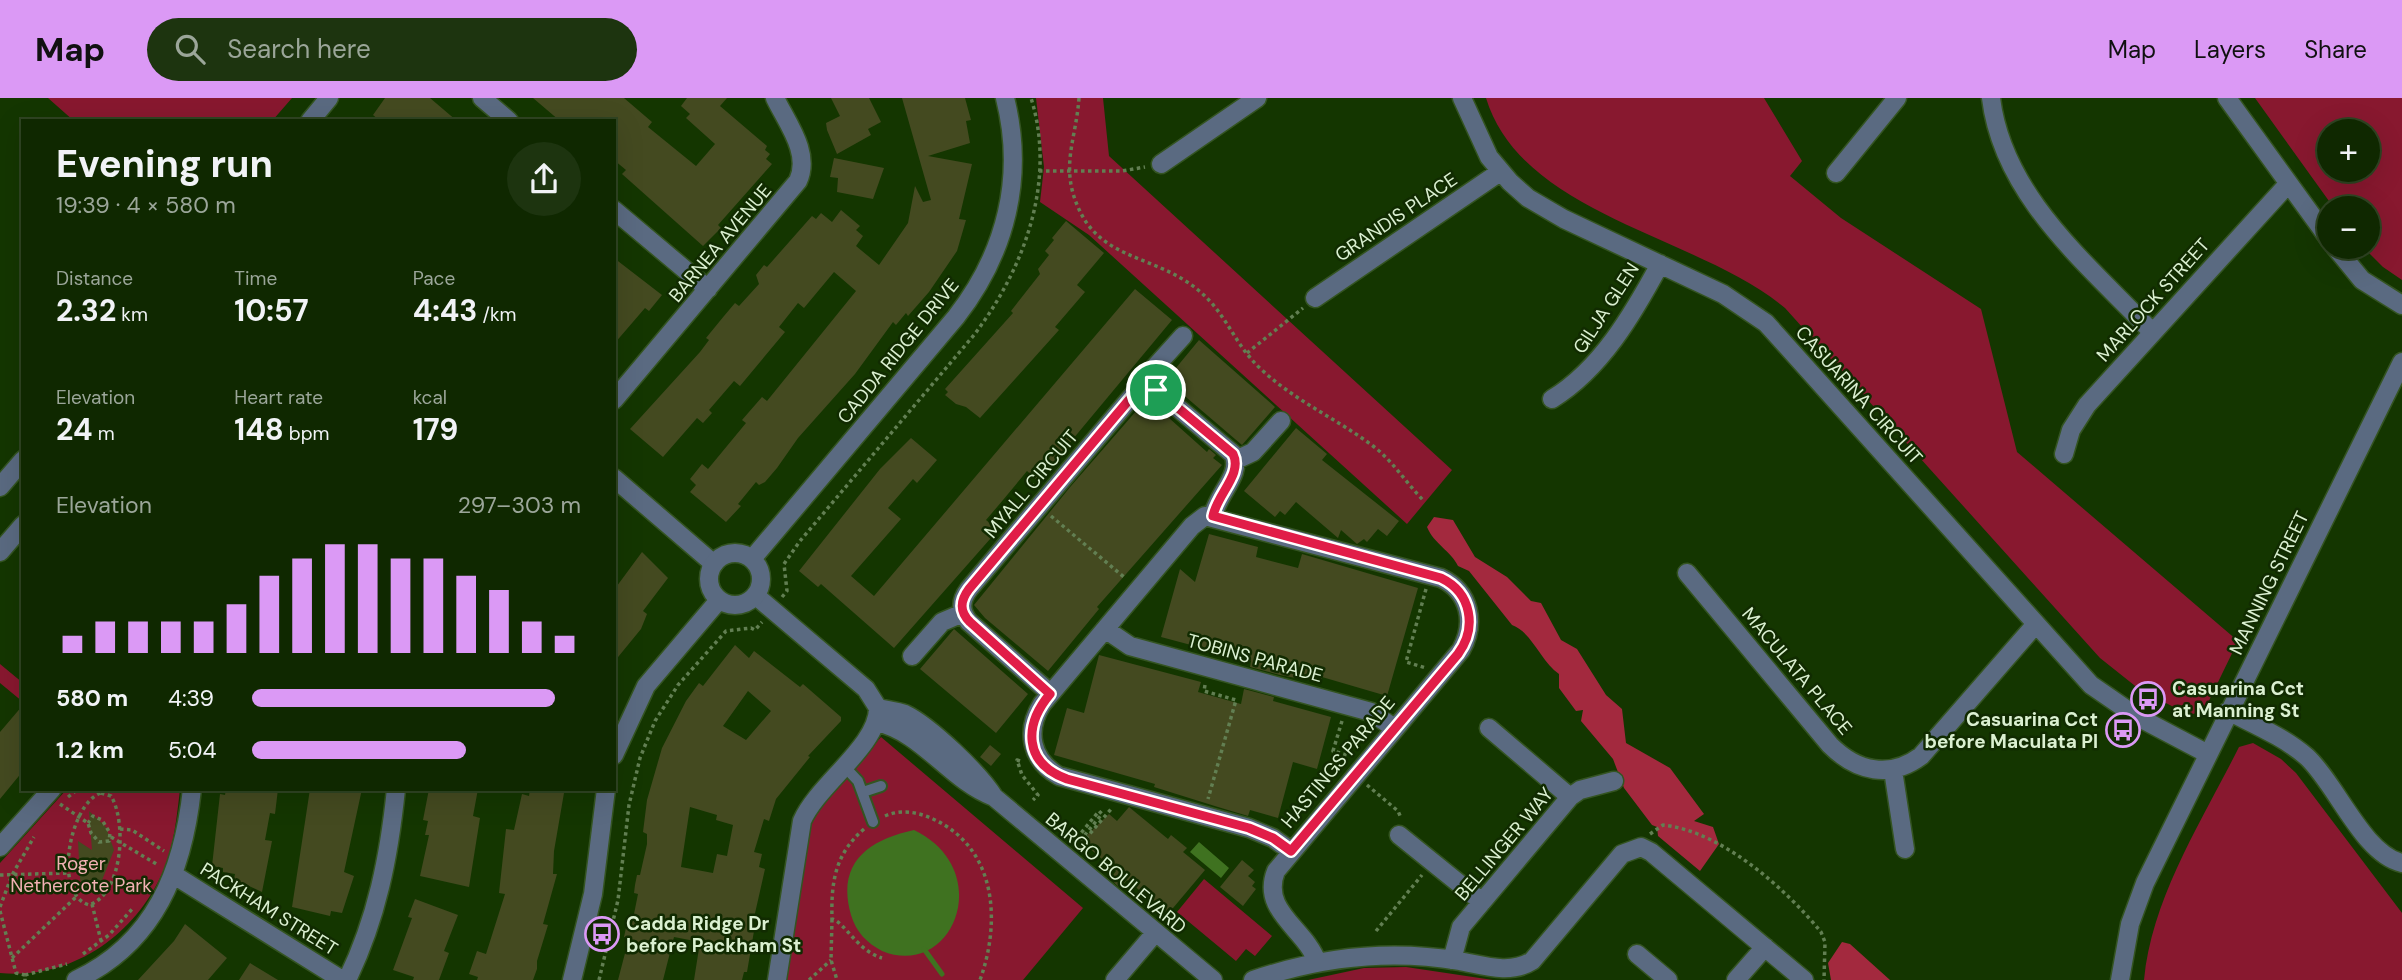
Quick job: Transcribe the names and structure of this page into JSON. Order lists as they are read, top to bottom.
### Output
{
  "streets": {
    "street": [
      "GRANDIS PLACE",
      "BARNEA AVENUE",
      "MARLOCK STREET",
      "GILJA GLEN",
      "CADDA RIDGE DRIVE",
      "CASUARINA CIRCUIT",
      "MYALL CIRCUIT",
      "MANNING STREET",
      "TOBINS PARADE",
      "MACULATA PLACE",
      "HASTINGS PARADE",
      "BELLINGER WAY",
      "BARGO BOULEVARD",
      "PACKHAM STREET"
    ]
  },
  "crossings": [
    ["GRANDIS PLACE", "CASUARINA CIRCUIT"],
    ["GILJA GLEN", "CASUARINA CIRCUIT"],
    ["CASUARINA CIRCUIT", "MANNING STREET"],
    ["TOBINS PARADE", "HASTINGS PARADE"]
  ],
  "parks": ["Roger Nethercote Park"],
  "places": {
    "bus stop": ["Casuarina Cct at Manning St", "Casuarina Cct before Maculata Pl", "Cadda Ridge Dr before Packham St"]
  },
  "page": {
    "header": "Map",
    "search": "Search here",
    "nav": ["Map", "Layers", "Share"],
    "map_buttons": ["+", "−"],
    "heading": ["Evening run", "19:39 · 4 × 580 m"],
    "stats": [
      ["Distance", "2.32 km"],
      ["Time", "10:57"],
      ["Pace", "4:43 /km"],
      ["Elevation", "24 m"],
      ["Heart rate", "148 bpm"],
      ["kcal", "179"]
    ],
    "chart": ["Elevation", "297–303 m"],
    "list": [
      {
        "name": "580 m",
        "note": "4:39"
      },
      {
        "name": "1.2 km",
        "note": "5:04"
      }
    ]
  }
}
